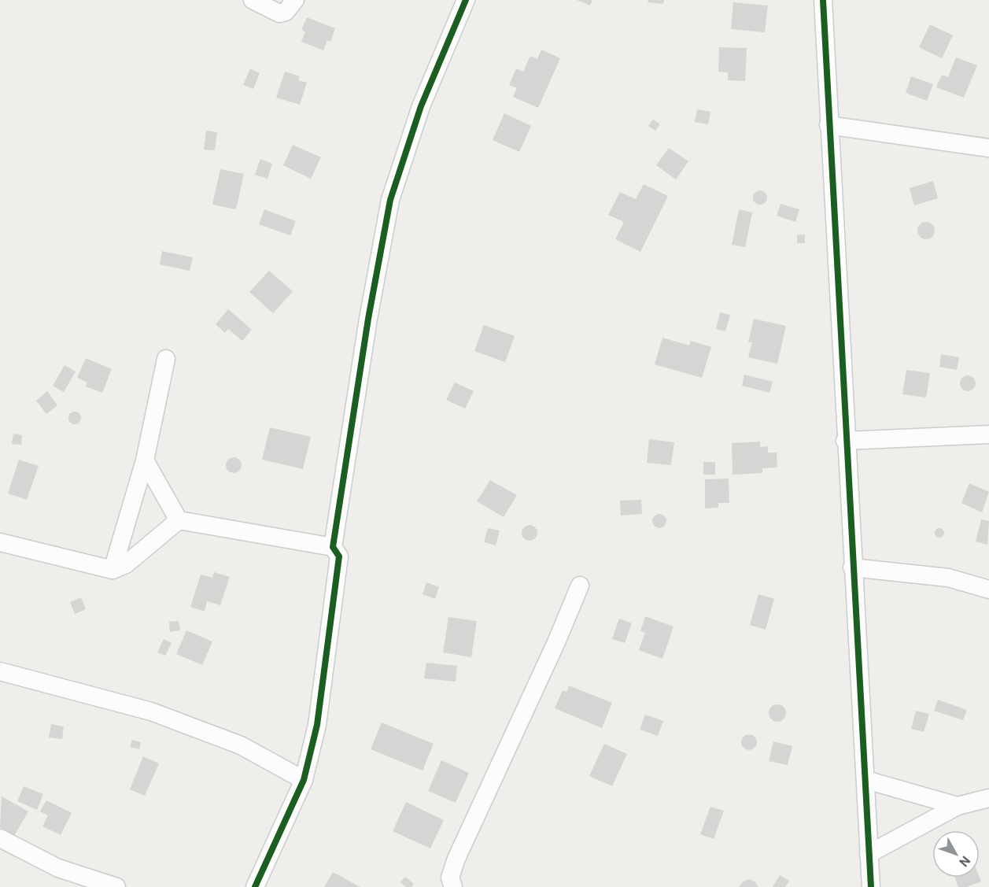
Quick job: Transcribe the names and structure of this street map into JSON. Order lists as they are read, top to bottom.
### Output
{
  "north": "bottom right"
}
